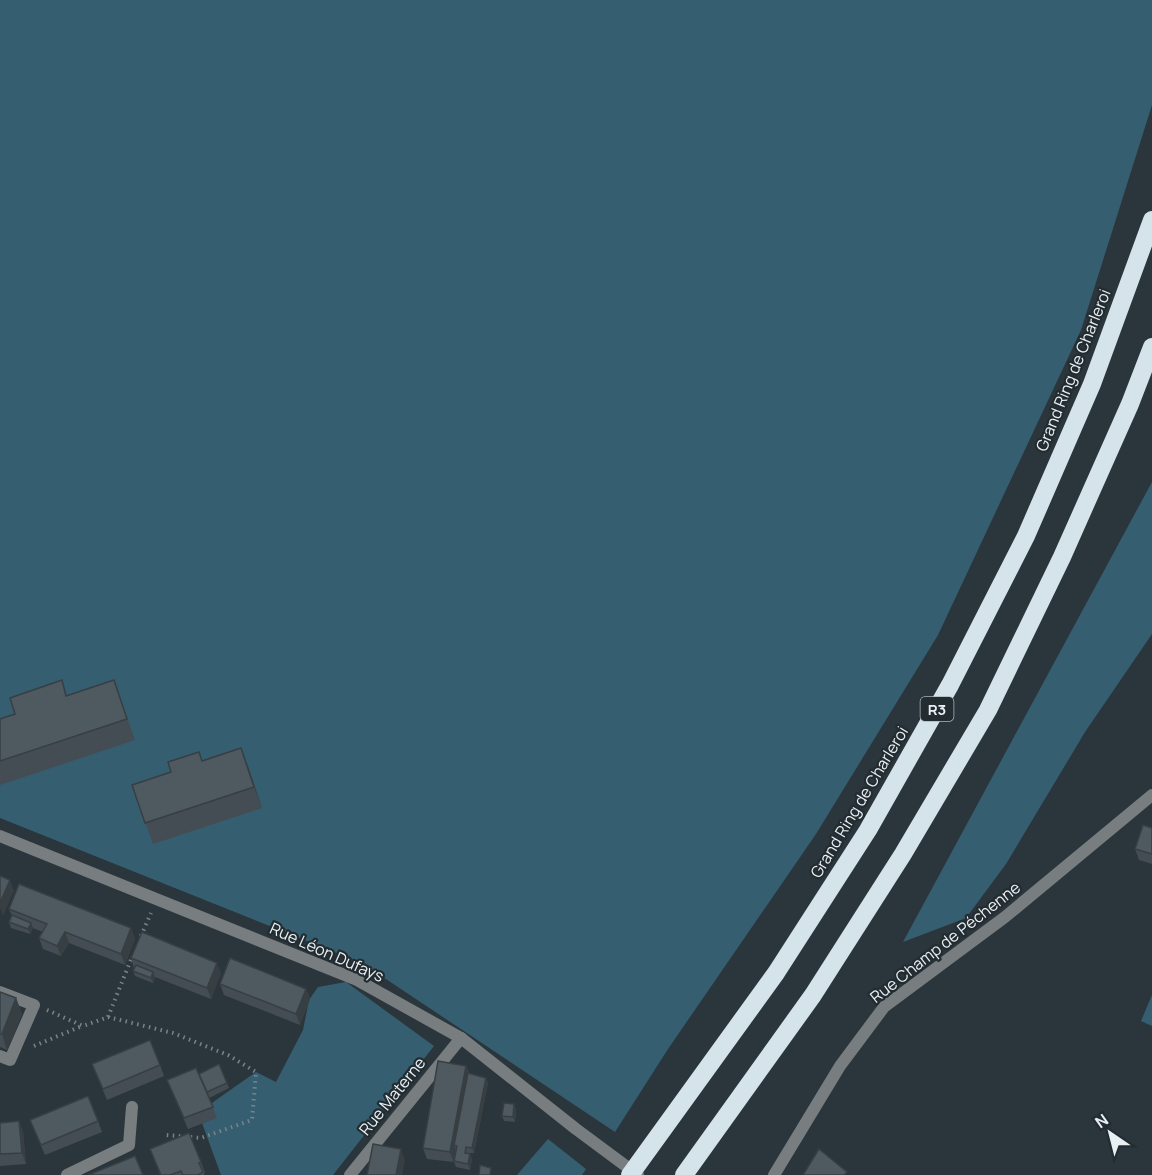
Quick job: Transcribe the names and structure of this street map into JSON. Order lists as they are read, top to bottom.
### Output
{
  "streets": {
    "highway": ["Grand Ring de Charleroi", "R3"],
    "street": ["Rue Champ de Péchenne", "Rue Léon Dufays", "Rue Materne"]
  },
  "crossings": [
    ["Rue Léon Dufays", "Rue Materne"]
  ],
  "north": "top left"
}
